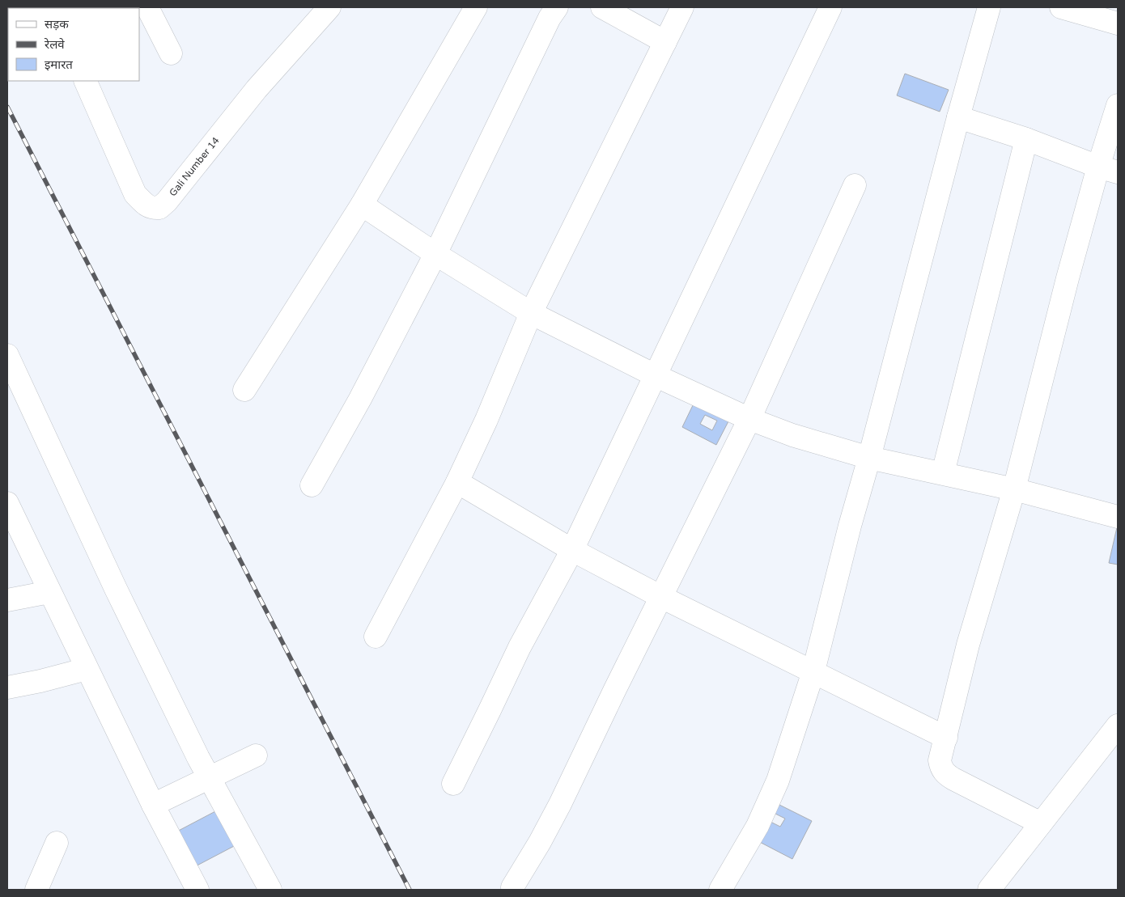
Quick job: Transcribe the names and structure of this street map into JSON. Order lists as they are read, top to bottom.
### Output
{
  "streets": {
    "street": ["Gali Number 14"]
  },
  "legend": ["सड़क", "रेलवे", "इमारत"]
}
